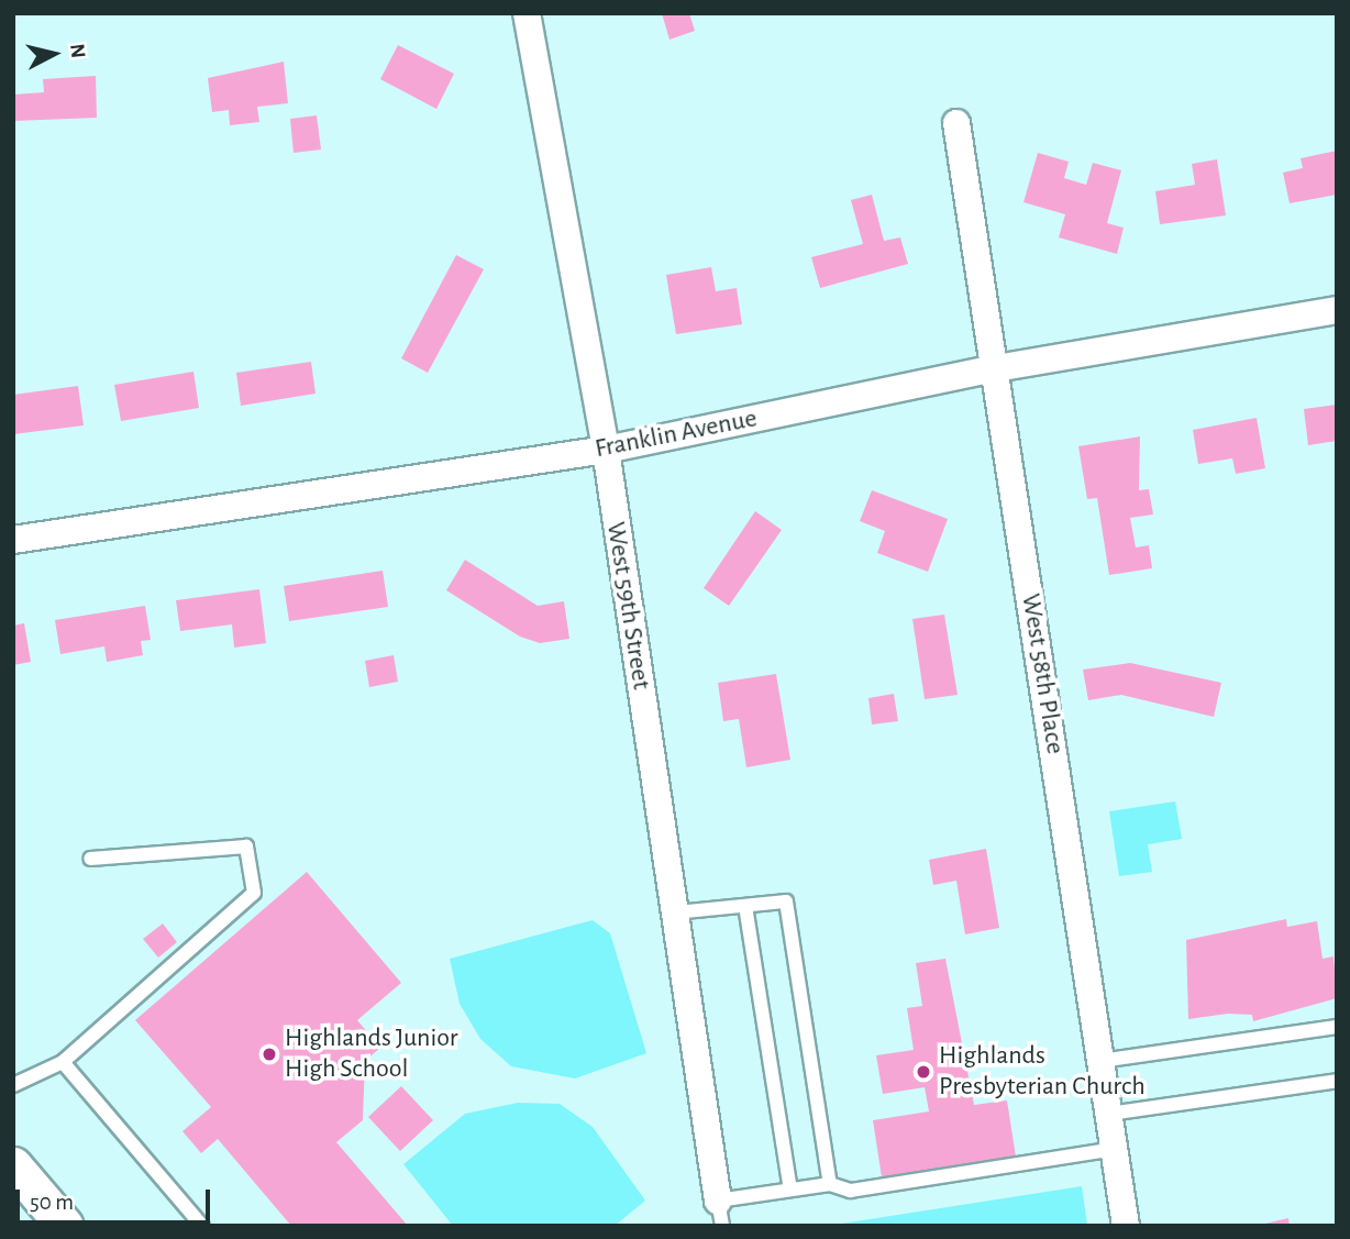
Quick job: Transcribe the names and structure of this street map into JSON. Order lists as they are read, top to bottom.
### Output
{
  "streets": {
    "street": ["Franklin Avenue", "West 59th Street", "West 58th Place"]
  },
  "crossings": [
    ["Franklin Avenue", "West 59th Street"],
    ["Franklin Avenue", "West 58th Place"]
  ],
  "places": ["Highlands Junior High School", "Highlands Presbyterian Church"],
  "scale_bar": "50 m",
  "north": "right"
}
